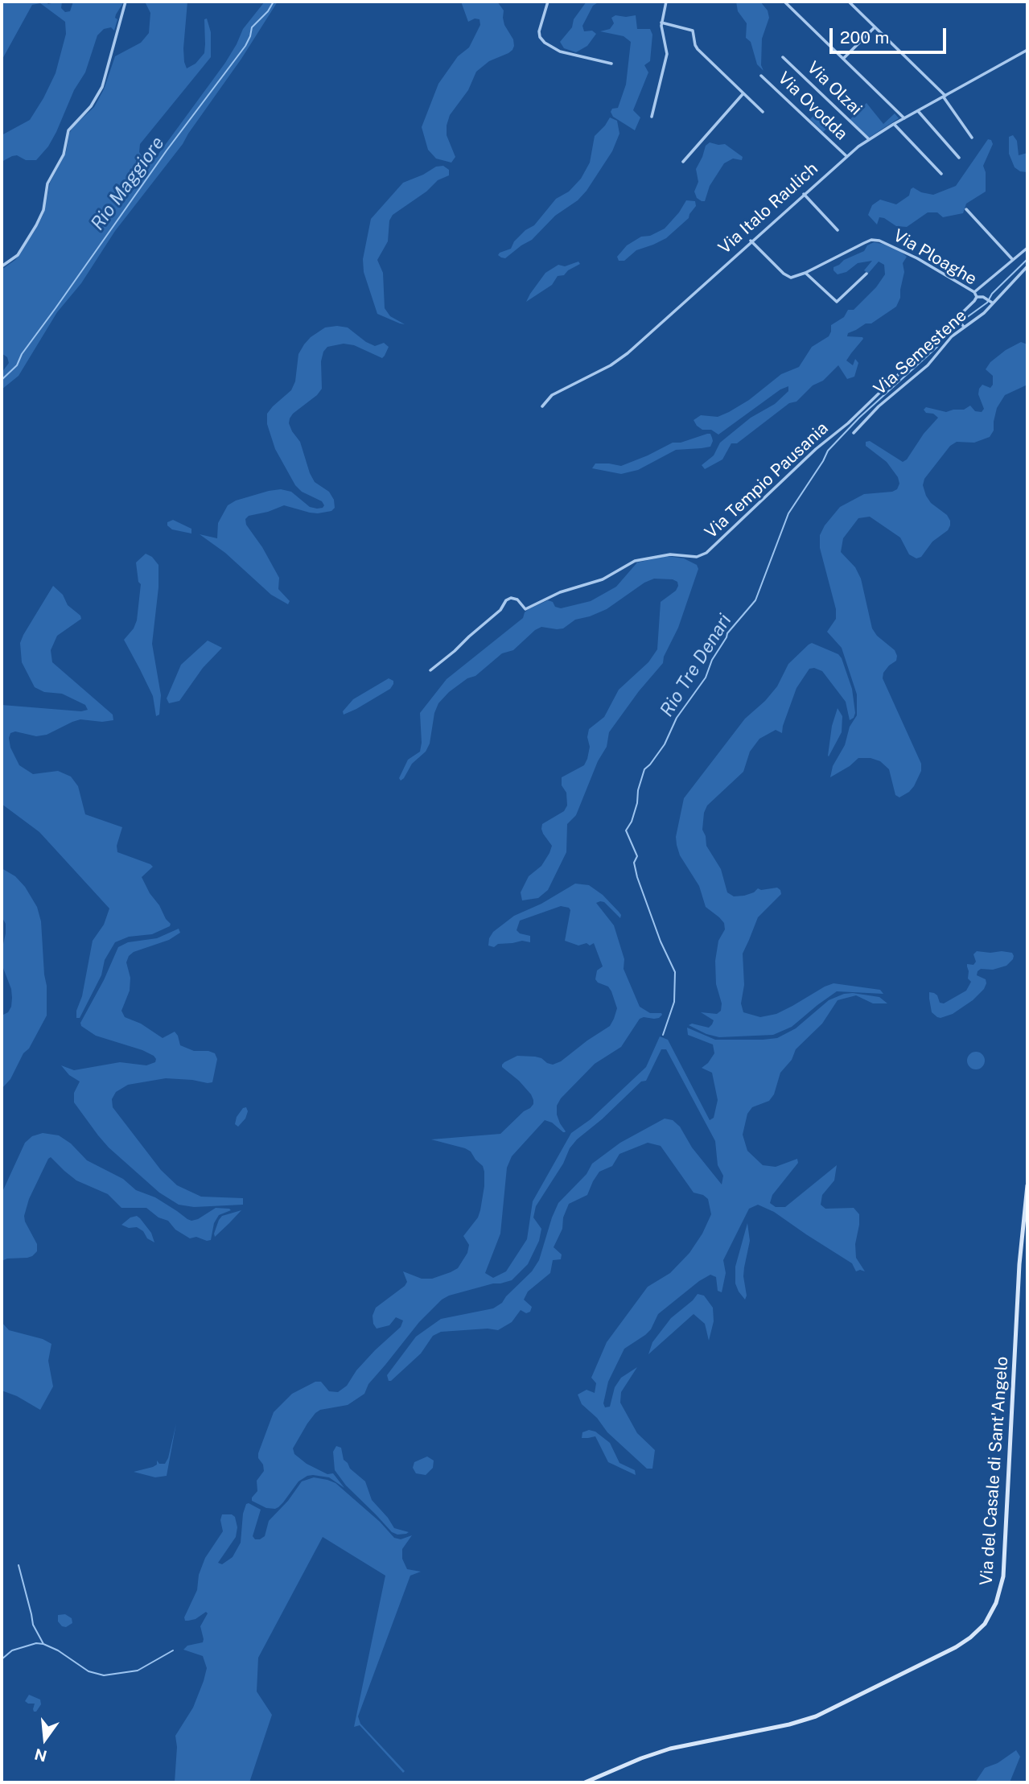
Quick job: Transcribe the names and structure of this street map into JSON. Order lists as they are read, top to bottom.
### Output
{
  "streets": {
    "main road": ["Via del Casale di Sant'Angelo"],
    "street": [
      "Via Olzai",
      "Via Ovodda",
      "Via Italo Raulich",
      "Via Ploaghe",
      "Via Semestene",
      "Via Tempio Pausania"
    ]
  },
  "crossings": [
    ["Via Olzai", "Via Italo Raulich"],
    ["Via Ovodda", "Via Italo Raulich"],
    ["Via Ploaghe", "Via Semestene"],
    ["Via Ploaghe", "Via Tempio Pausania"]
  ],
  "water": ["Rio Maggiore", "Rio Tre Denari"],
  "scale_bar": "200 m",
  "north": "bottom"
}
